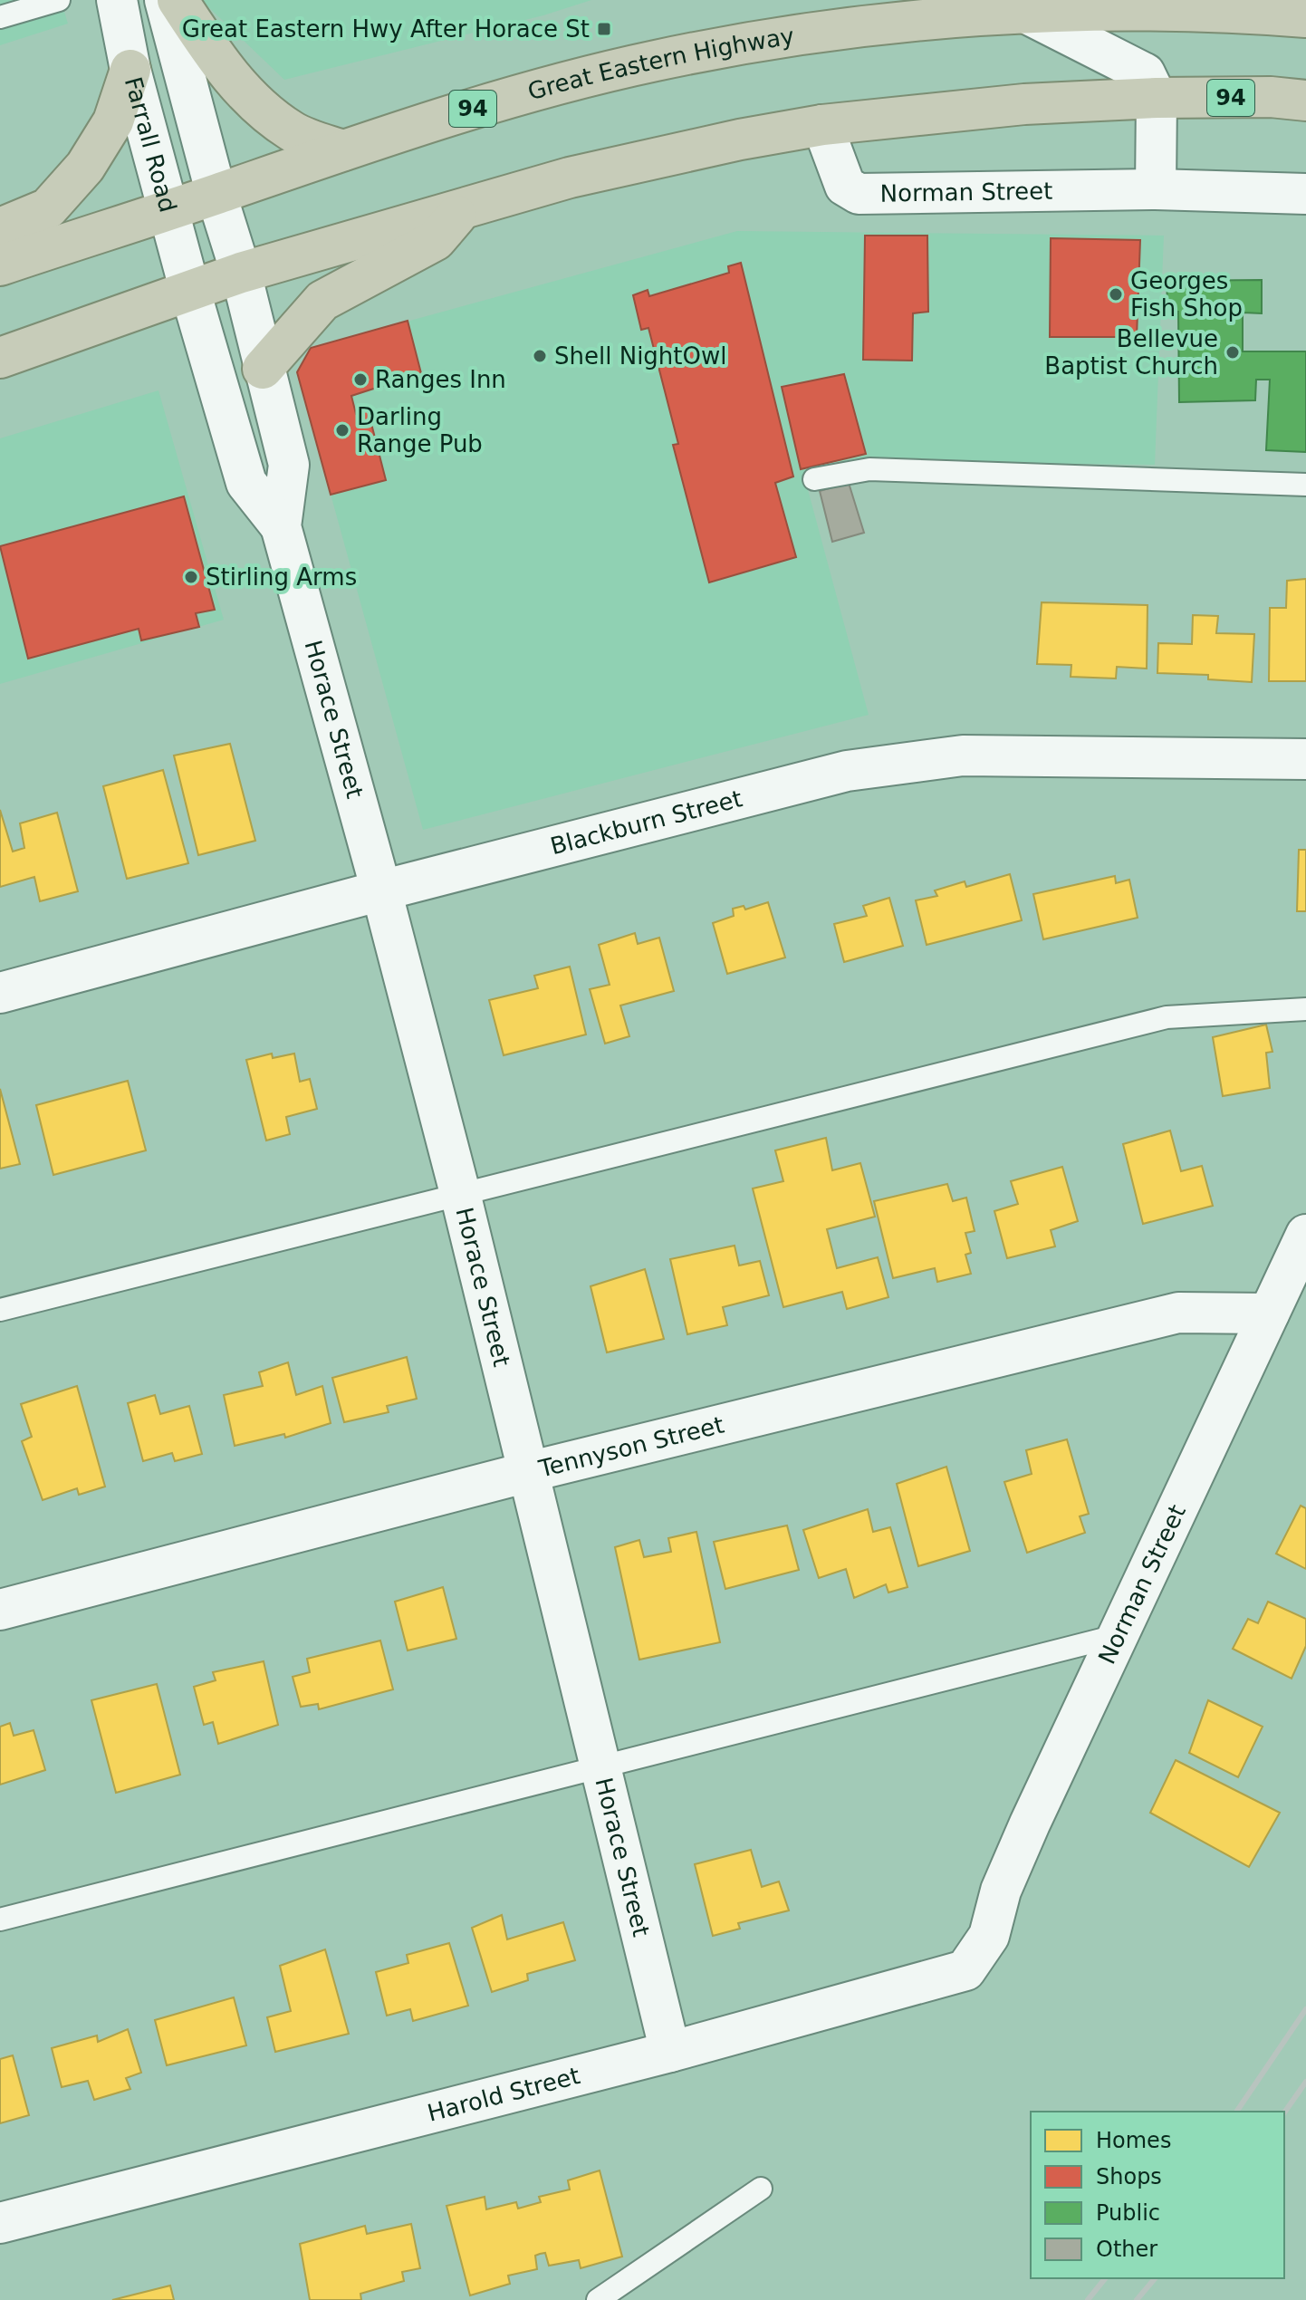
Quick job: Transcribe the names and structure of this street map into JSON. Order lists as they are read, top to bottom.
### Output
{
  "streets": {
    "highway": ["Great Eastern Highway", "94"],
    "street": [
      "Farrall Road",
      "Norman Street",
      "Horace Street",
      "Blackburn Street",
      "Tennyson Street",
      "Harold Street"
    ]
  },
  "crossings": [
    ["Great Eastern Highway", "Farrall Road"],
    ["94", "Farrall Road"],
    ["94", "Norman Street"],
    ["94", "Horace Street"],
    ["Farrall Road", "Horace Street"],
    ["Norman Street", "Tennyson Street"],
    ["Norman Street", "Harold Street"],
    ["Horace Street", "Blackburn Street"],
    ["Horace Street", "Tennyson Street"],
    ["Horace Street", "Harold Street"]
  ],
  "places": {
    "transit": ["Great Eastern Hwy After Horace St"],
    "other": [
      "Georges Fish Shop",
      "Bellevue Baptist Church",
      "Shell NightOwl",
      "Ranges Inn",
      "Darling Range Pub",
      "Stirling Arms"
    ]
  },
  "legend": [
    "Homes",
    "Shops",
    "Public",
    "Other"
  ]
}
